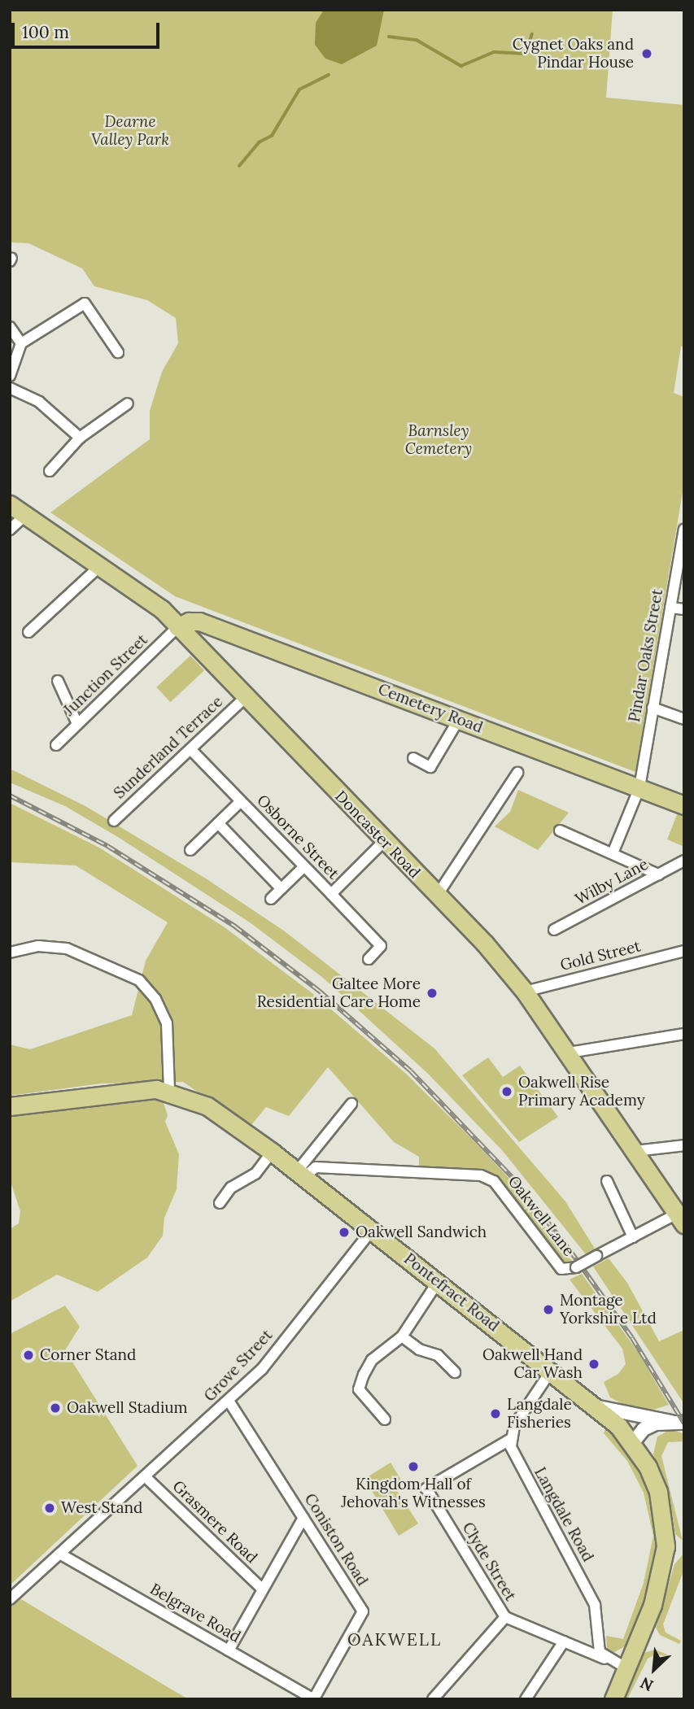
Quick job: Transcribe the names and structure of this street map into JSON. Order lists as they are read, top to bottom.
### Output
{
  "streets": {
    "highway": ["Cemetery Road", "Doncaster Road", "Pontefract Road"],
    "street": [
      "Pindar Oaks Street",
      "Junction Street",
      "Sunderland Terrace",
      "Osborne Street",
      "Wilby Lane",
      "Gold Street",
      "Oakwell Lane",
      "Grove Street",
      "Langdale Road",
      "Grasmere Road",
      "Coniston Road",
      "Clyde Street",
      "Belgrave Road"
    ]
  },
  "crossings": [
    ["Pindar Oaks Street", "Cemetery Road"],
    ["Junction Street", "Doncaster Road"],
    ["Cemetery Road", "Doncaster Road"],
    ["Sunderland Terrace", "Doncaster Road"],
    ["Sunderland Terrace", "Osborne Street"],
    ["Doncaster Road", "Osborne Street"],
    ["Doncaster Road", "Gold Street"],
    ["Doncaster Road", "Oakwell Lane"],
    ["Oakwell Lane", "Pontefract Road"],
    ["Pontefract Road", "Grove Street"],
    ["Grove Street", "Grasmere Road"],
    ["Grove Street", "Coniston Road"],
    ["Grove Street", "Belgrave Road"],
    ["Langdale Road", "Clyde Street"],
    ["Coniston Road", "Belgrave Road"]
  ],
  "districts": ["OAKWELL"],
  "parks": ["Dearne Valley Park", "Barnsley Cemetery"],
  "places": [
    "Cygnet Oaks and Pindar House",
    "Galtee More Residential Care Home",
    "Oakwell Rise Primary Academy",
    "Oakwell Sandwich",
    "Montage Yorkshire Ltd",
    "Corner Stand",
    "Oakwell Hand Car Wash",
    "Oakwell Stadium",
    "Langdale Fisheries",
    "Kingdom Hall of Jehovah's Witnesses",
    "West Stand"
  ],
  "scale_bar": "100 m",
  "north": "bottom left"
}
